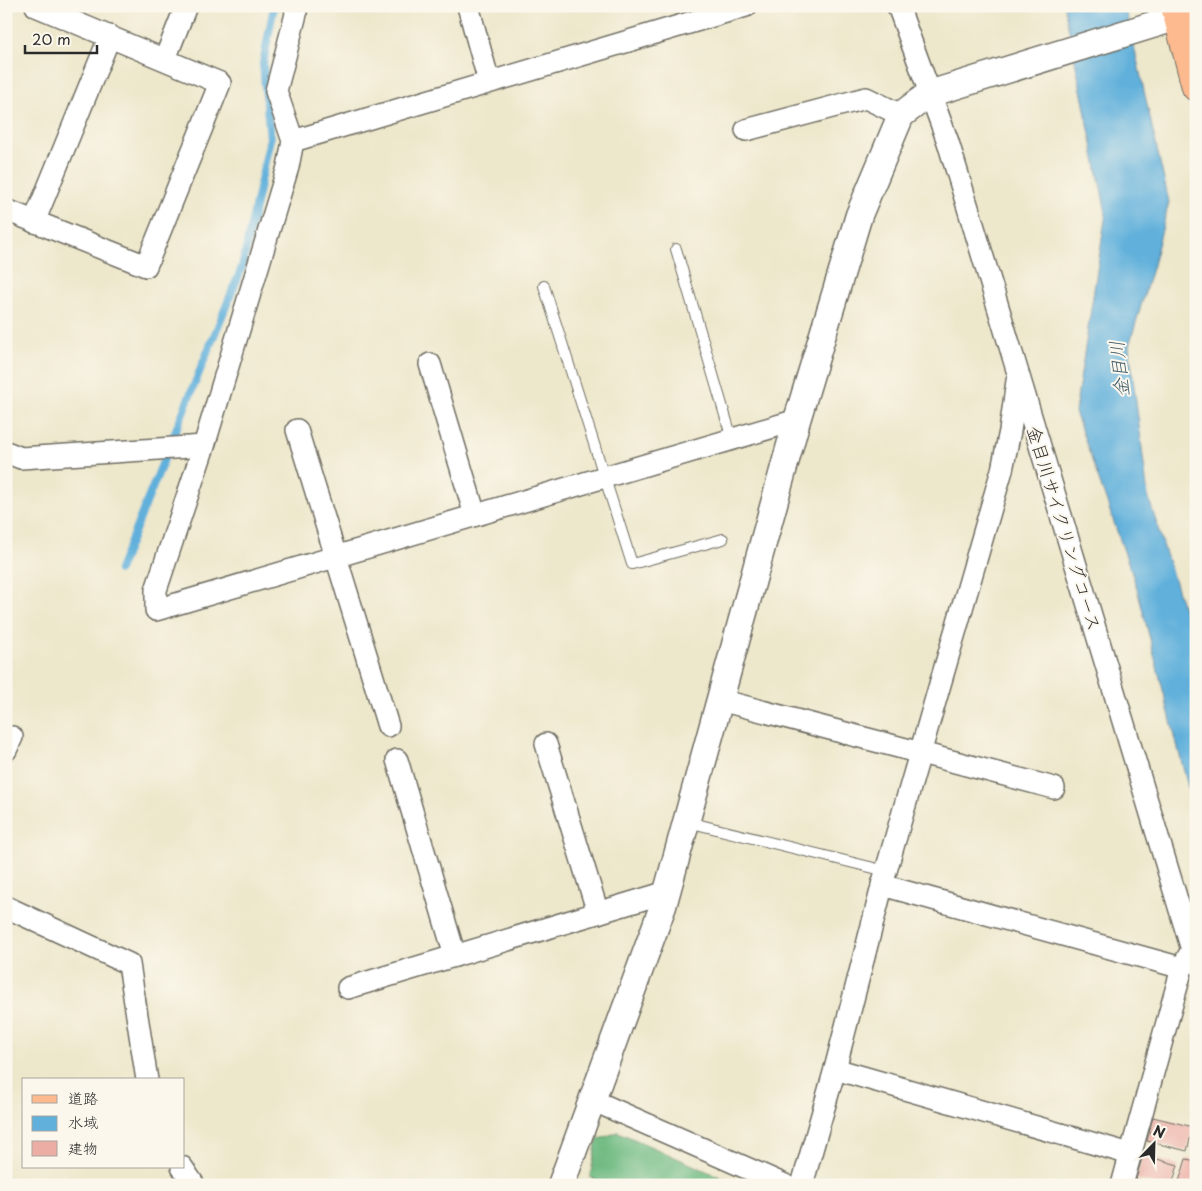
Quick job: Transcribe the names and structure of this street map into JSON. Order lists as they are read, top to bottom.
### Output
{
  "streets": {
    "street": ["金目川サイクリングコース"]
  },
  "water": ["金目川"],
  "legend": ["道路", "水域", "建物"],
  "scale_bar": "20 m",
  "north": "top right"
}
